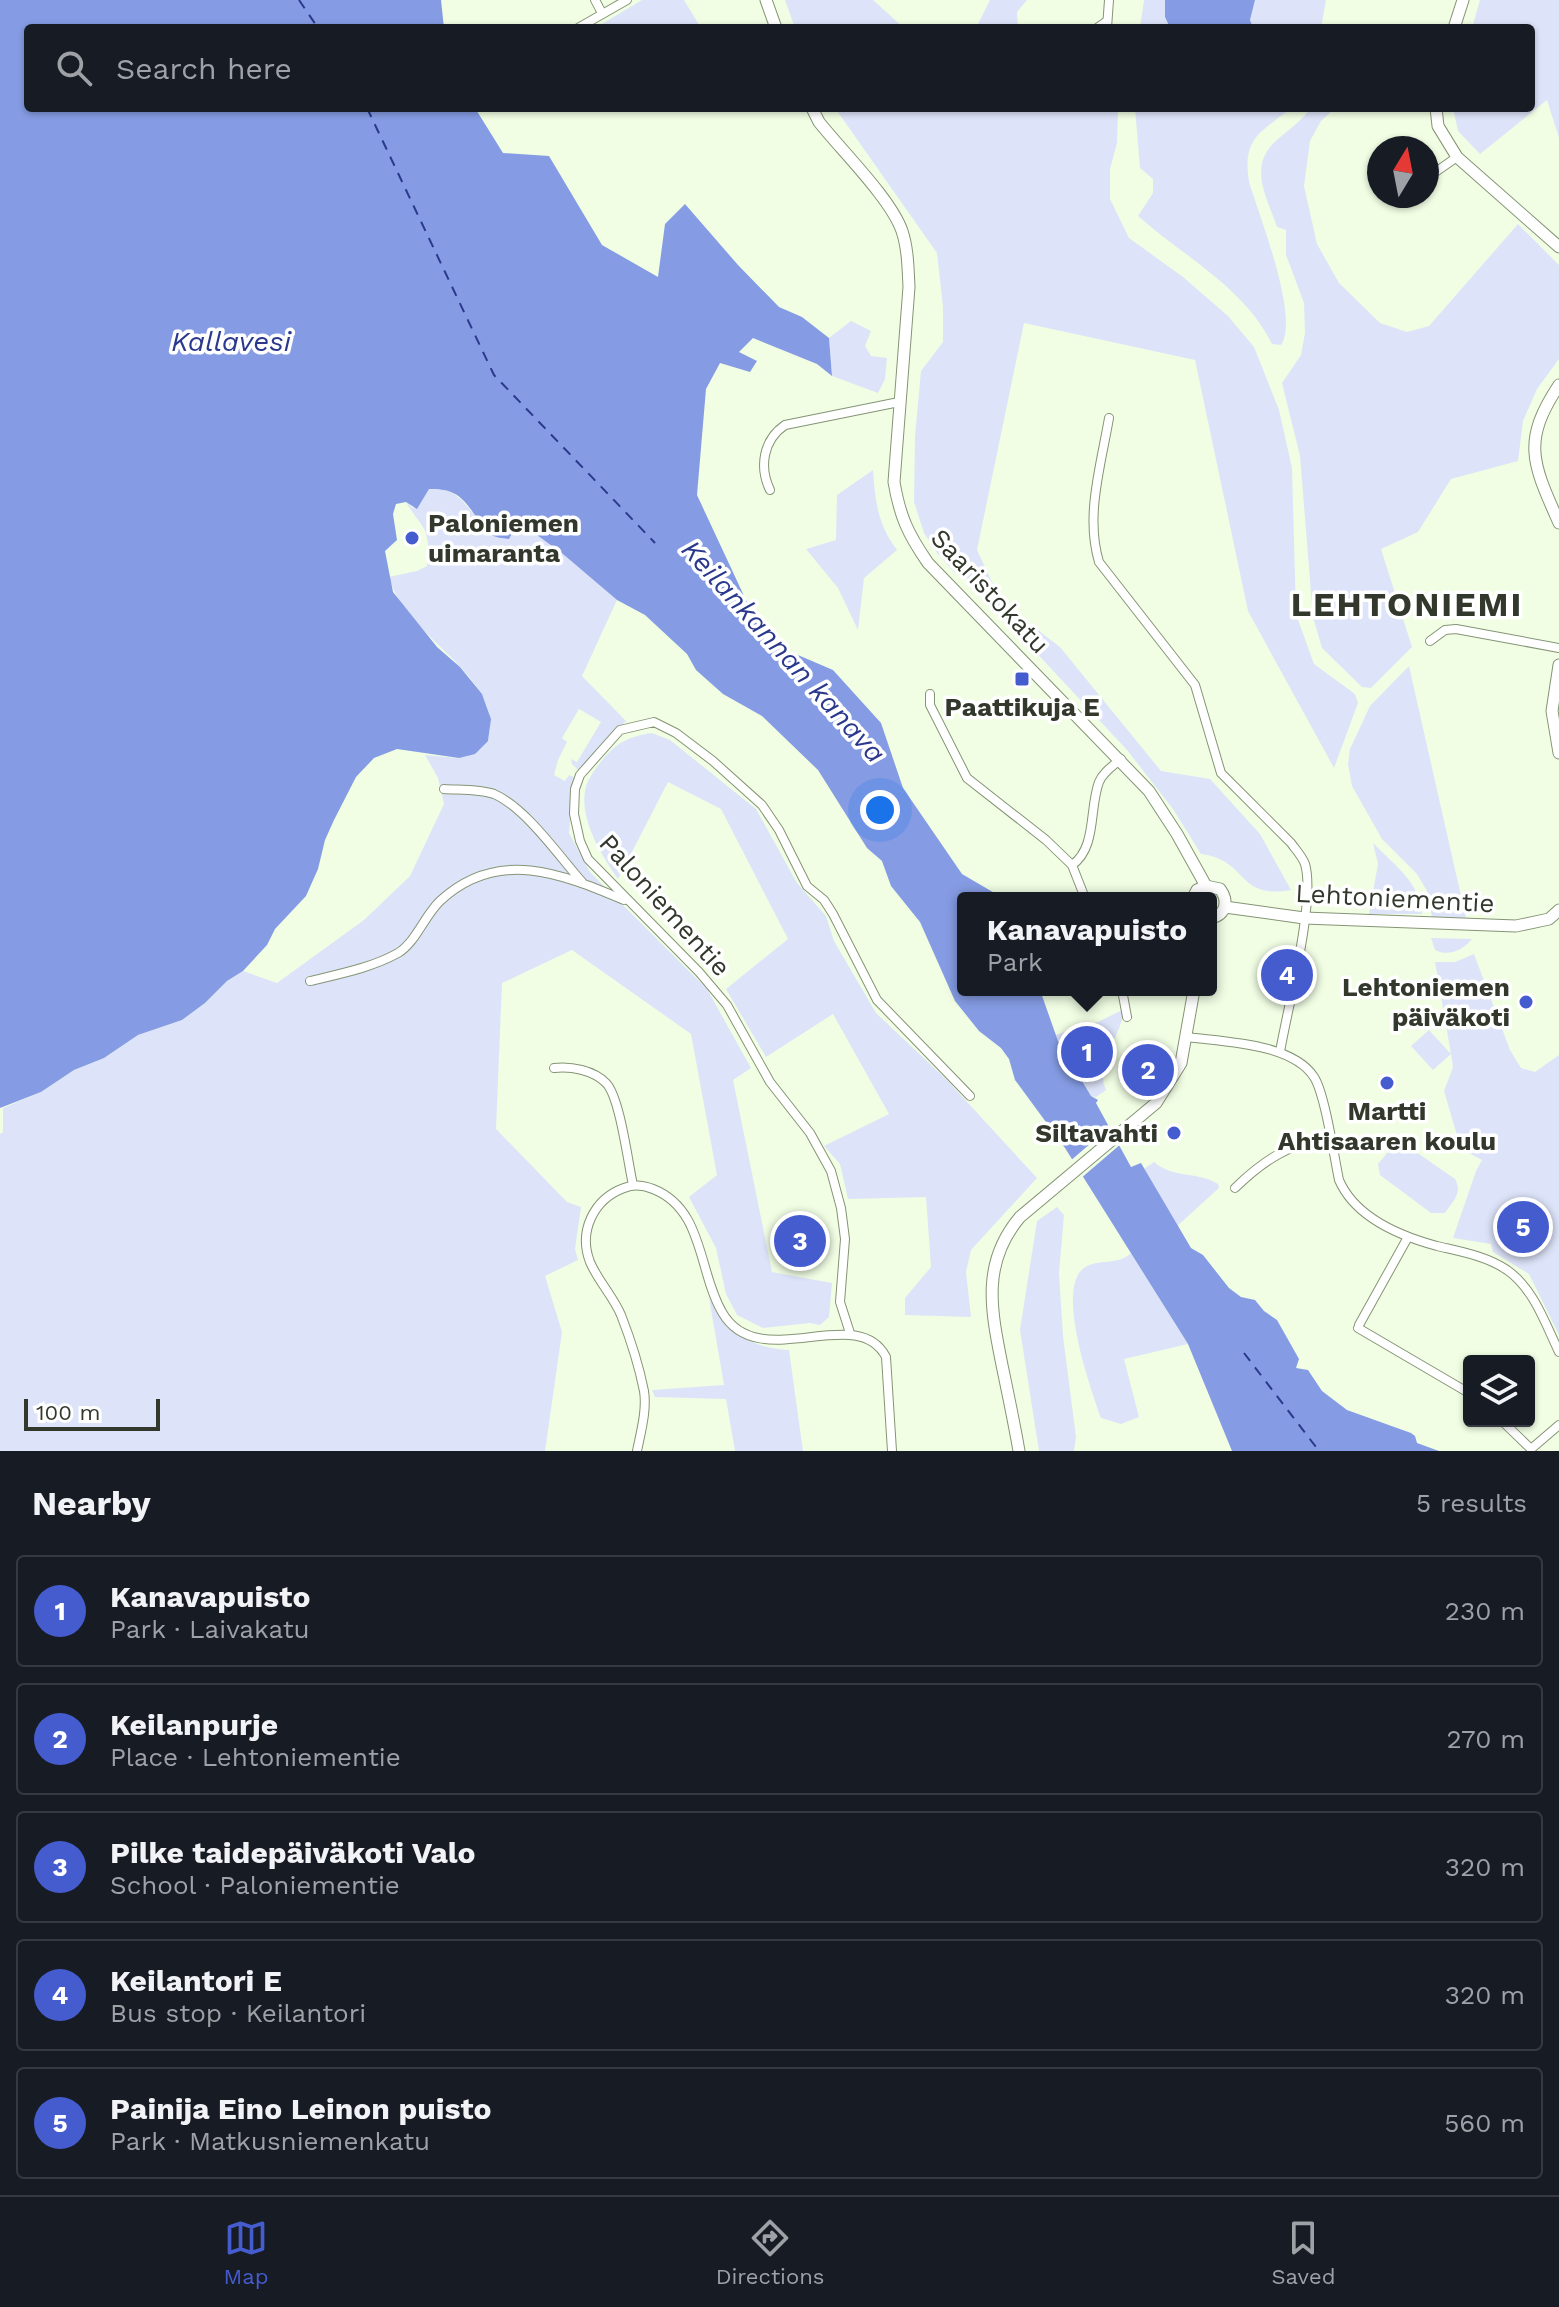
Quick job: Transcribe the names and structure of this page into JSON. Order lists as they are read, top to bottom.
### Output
{
  "streets": {
    "main road": ["Saaristokatu", "Lehtoniementie"],
    "street": ["Paloniementie"]
  },
  "crossings": [
    ["Saaristokatu", "Lehtoniementie"]
  ],
  "districts": ["LEHTONIEMI"],
  "water": ["Kallavesi", "Keilankannan kanava"],
  "places": {
    "other": [
      "Paloniemen uimaranta",
      "Lehtoniemen päiväkoti",
      "Martti Ahtisaaren koulu",
      "Siltavahti"
    ],
    "transit": ["Paattikuja E"]
  },
  "scale_bar": "100 m",
  "north": "top",
  "page": {
    "search": "Search here",
    "popup": ["Kanavapuisto", "Park"],
    "pins": [
      "4",
      "1",
      "2",
      "5",
      "3"
    ],
    "scale": "100 m",
    "heading": ["Nearby", "5 results"],
    "list": [
      {
        "mark": "1",
        "name": "Kanavapuisto",
        "note": "Park · Laivakatu",
        "value": "230 m"
      },
      {
        "mark": "2",
        "name": "Keilanpurje",
        "note": "Place · Lehtoniementie",
        "value": "270 m"
      },
      {
        "mark": "3",
        "name": "Pilke taidepäiväkoti Valo",
        "note": "School · Paloniementie",
        "value": "320 m"
      },
      {
        "mark": "4",
        "name": "Keilantori E",
        "note": "Bus stop · Keilantori",
        "value": "320 m"
      },
      {
        "mark": "5",
        "name": "Painija Eino Leinon puisto",
        "note": "Park · Matkusniemenkatu",
        "value": "560 m"
      }
    ],
    "nav": ["Map", "Directions", "Saved"]
  }
}
